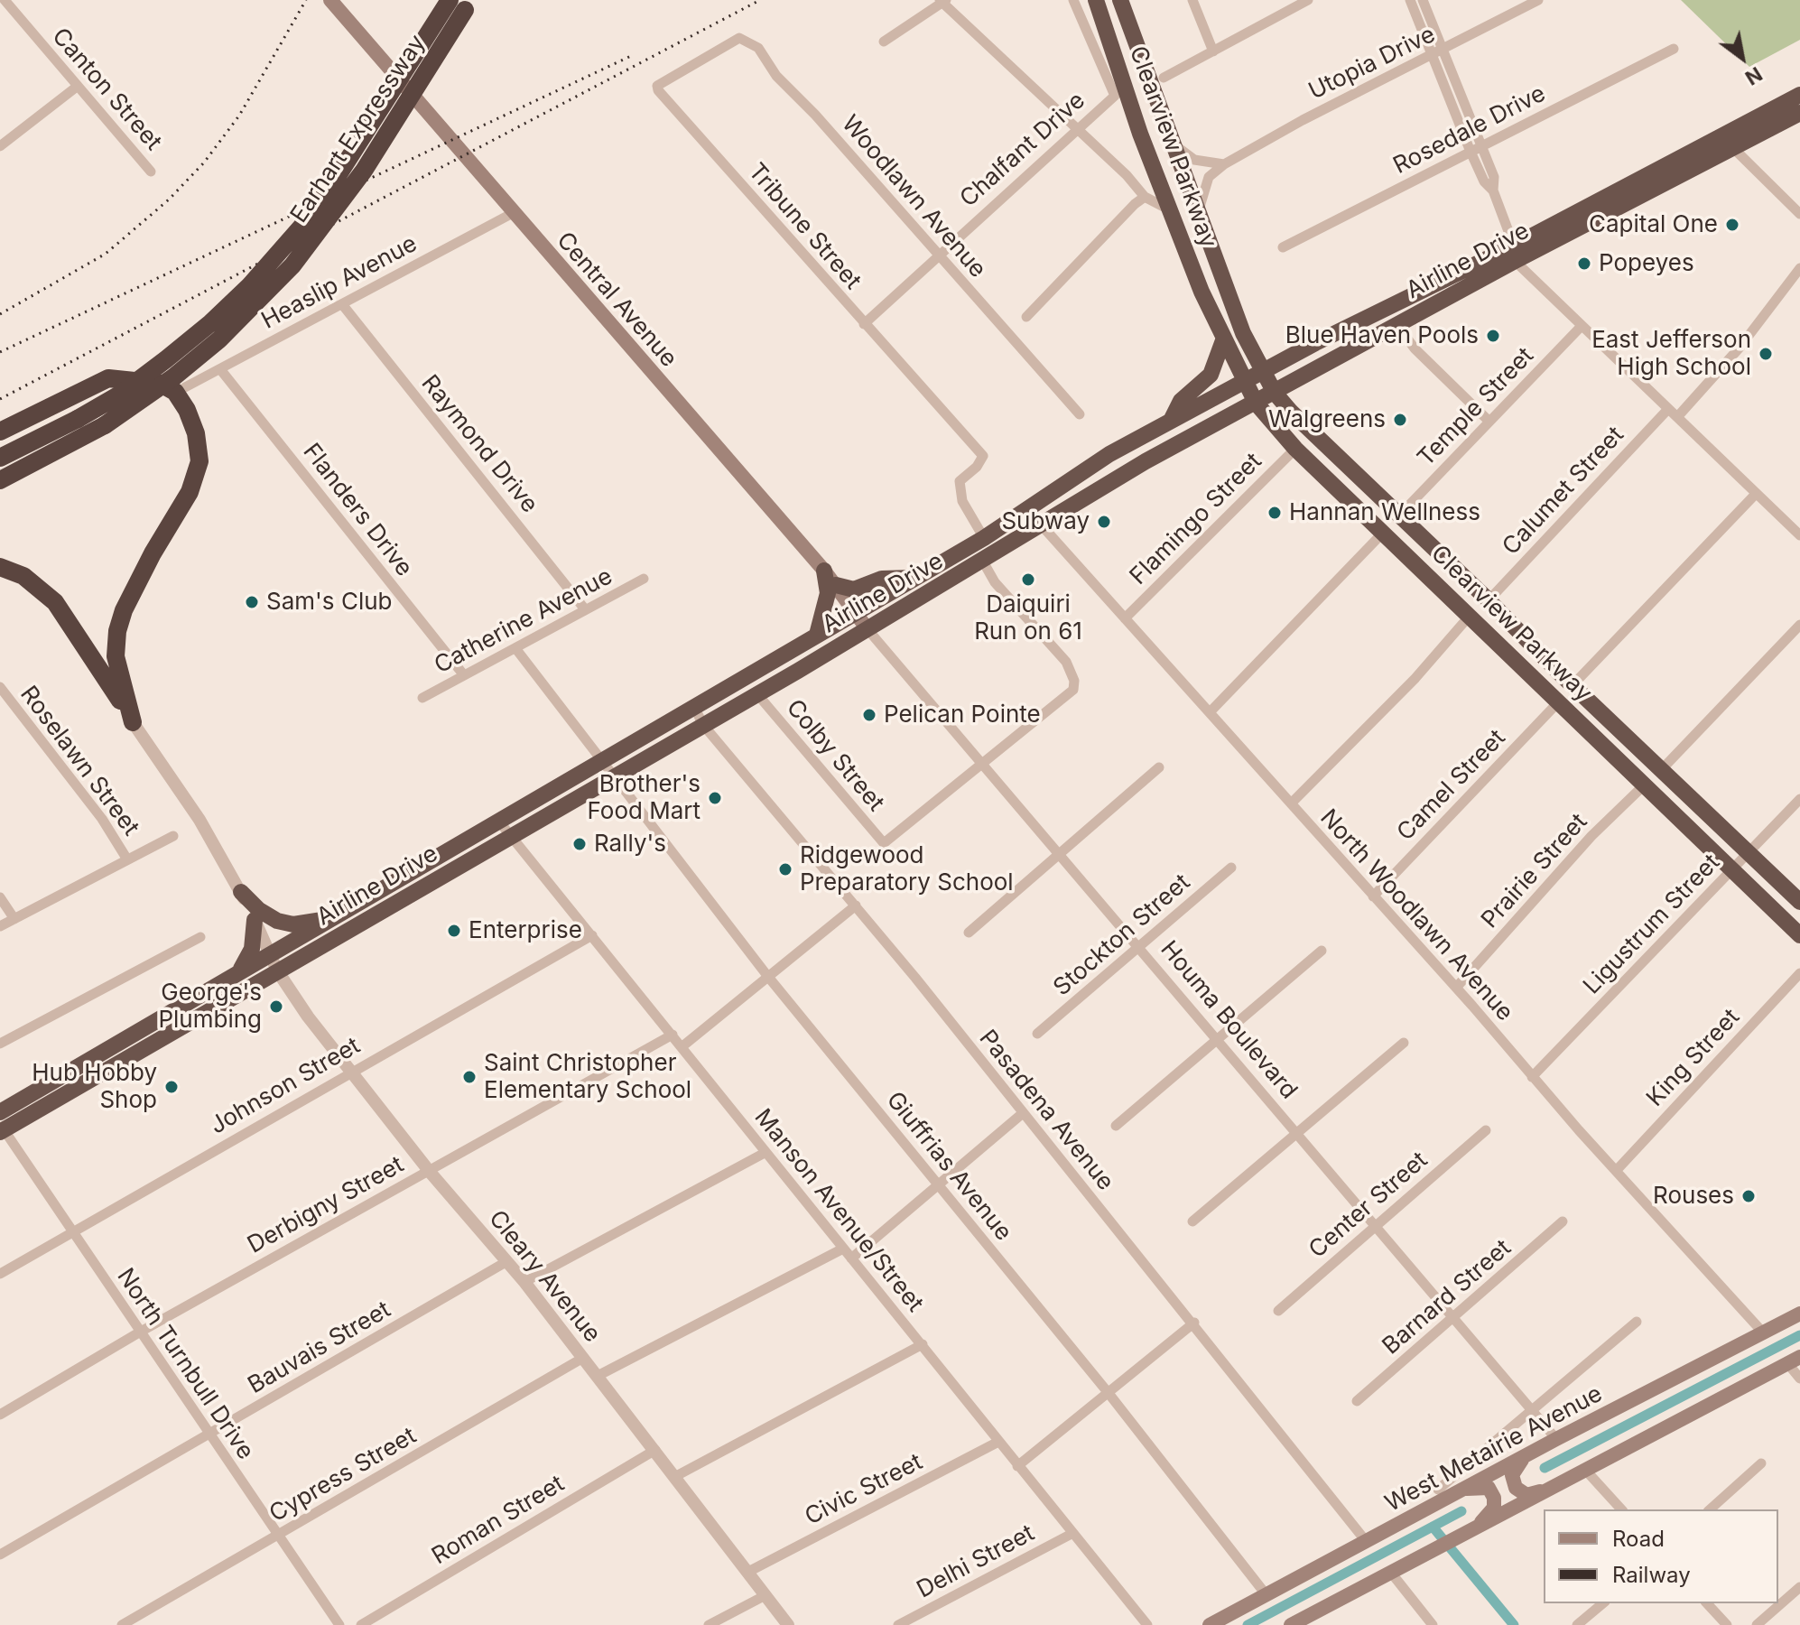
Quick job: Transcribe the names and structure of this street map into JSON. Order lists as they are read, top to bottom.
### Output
{
  "streets": {
    "highway": ["Earhart Expressway", "Clearview Parkway", "Airline Drive"],
    "main road": ["Central Avenue", "West Metairie Avenue"],
    "street": [
      "Utopia Drive",
      "Canton Street",
      "Rosedale Drive",
      "Chalfant Drive",
      "Woodlawn Avenue",
      "Tribune Street",
      "Heaslip Avenue",
      "Temple Street",
      "Raymond Drive",
      "Calumet Street",
      "Flanders Drive",
      "Flamingo Street",
      "Catherine Avenue",
      "Colby Street",
      "Roselawn Street",
      "Camel Street",
      "Prairie Street",
      "North Woodlawn Avenue",
      "Ligustrum Street",
      "Stockton Street",
      "Houma Boulevard",
      "King Street",
      "Johnson Street",
      "Pasadena Avenue",
      "Giuffrias Avenue",
      "Derbigny Street",
      "Center Street",
      "Manson Avenue/Street",
      "Cleary Avenue",
      "Barnard Street",
      "Bauvais Street",
      "North Turnbull Drive",
      "Cypress Street",
      "Civic Street",
      "Roman Street",
      "Delhi Street"
    ]
  },
  "crossings": [
    ["Utopia Drive", "Clearview Parkway"],
    ["Clearview Parkway", "Airline Drive"],
    ["Clearview Parkway", "Temple Street"],
    ["Clearview Parkway", "Calumet Street"],
    ["Clearview Parkway", "Flamingo Street"],
    ["Clearview Parkway", "Camel Street"],
    ["Clearview Parkway", "Prairie Street"],
    ["Clearview Parkway", "Ligustrum Street"],
    ["Chalfant Drive", "Woodlawn Avenue"],
    ["Chalfant Drive", "Tribune Street"],
    ["Woodlawn Avenue", "Tribune Street"],
    ["Tribune Street", "Airline Drive"],
    ["Airline Drive", "Central Avenue"],
    ["Airline Drive", "Colby Street"],
    ["Airline Drive", "North Woodlawn Avenue"],
    ["Airline Drive", "Houma Boulevard"],
    ["Airline Drive", "Pasadena Avenue"],
    ["Airline Drive", "Giuffrias Avenue"],
    ["Airline Drive", "Manson Avenue/Street"],
    ["Airline Drive", "Cleary Avenue"],
    ["Airline Drive", "North Turnbull Drive"],
    ["Heaslip Avenue", "Central Avenue"],
    ["Heaslip Avenue", "Raymond Drive"],
    ["Heaslip Avenue", "Flanders Drive"],
    ["Central Avenue", "Houma Boulevard"],
    ["Raymond Drive", "Catherine Avenue"],
    ["Flanders Drive", "Catherine Avenue"],
    ["Flamingo Street", "North Woodlawn Avenue"],
    ["Catherine Avenue", "Giuffrias Avenue"],
    ["Colby Street", "Houma Boulevard"],
    ["Camel Street", "North Woodlawn Avenue"],
    ["Prairie Street", "North Woodlawn Avenue"],
    ["North Woodlawn Avenue", "Ligustrum Street"],
    ["North Woodlawn Avenue", "King Street"],
    ["North Woodlawn Avenue", "West Metairie Avenue"],
    ["Stockton Street", "Houma Boulevard"],
    ["Houma Boulevard", "Center Street"],
    ["Houma Boulevard", "Barnard Street"],
    ["Houma Boulevard", "West Metairie Avenue"],
    ["Johnson Street", "Manson Avenue/Street"],
    ["Johnson Street", "Cleary Avenue"],
    ["Johnson Street", "North Turnbull Drive"],
    ["Pasadena Avenue", "West Metairie Avenue"],
    ["Giuffrias Avenue", "West Metairie Avenue"],
    ["Derbigny Street", "Manson Avenue/Street"],
    ["Derbigny Street", "Cleary Avenue"],
    ["Derbigny Street", "North Turnbull Drive"],
    ["Manson Avenue/Street", "Civic Street"],
    ["Manson Avenue/Street", "Delhi Street"],
    ["Cleary Avenue", "Bauvais Street"],
    ["Cleary Avenue", "Cypress Street"],
    ["Cleary Avenue", "Civic Street"],
    ["Cleary Avenue", "Roman Street"],
    ["Bauvais Street", "North Turnbull Drive"],
    ["North Turnbull Drive", "Cypress Street"]
  ],
  "places": [
    "Capital One",
    "Popeyes",
    "Blue Haven Pools",
    "East Jefferson High School",
    "Walgreens",
    "Hannan Wellness",
    "Subway",
    "Daiquiri Run on 61",
    "Sam's Club",
    "Pelican Pointe",
    "Brother's Food Mart",
    "Rally's",
    "Ridgewood Preparatory School",
    "Enterprise",
    "George's Plumbing",
    "Saint Christopher Elementary School",
    "Hub Hobby Shop",
    "Rouses"
  ],
  "legend": ["Road", "Railway"],
  "north": "bottom right"
}
